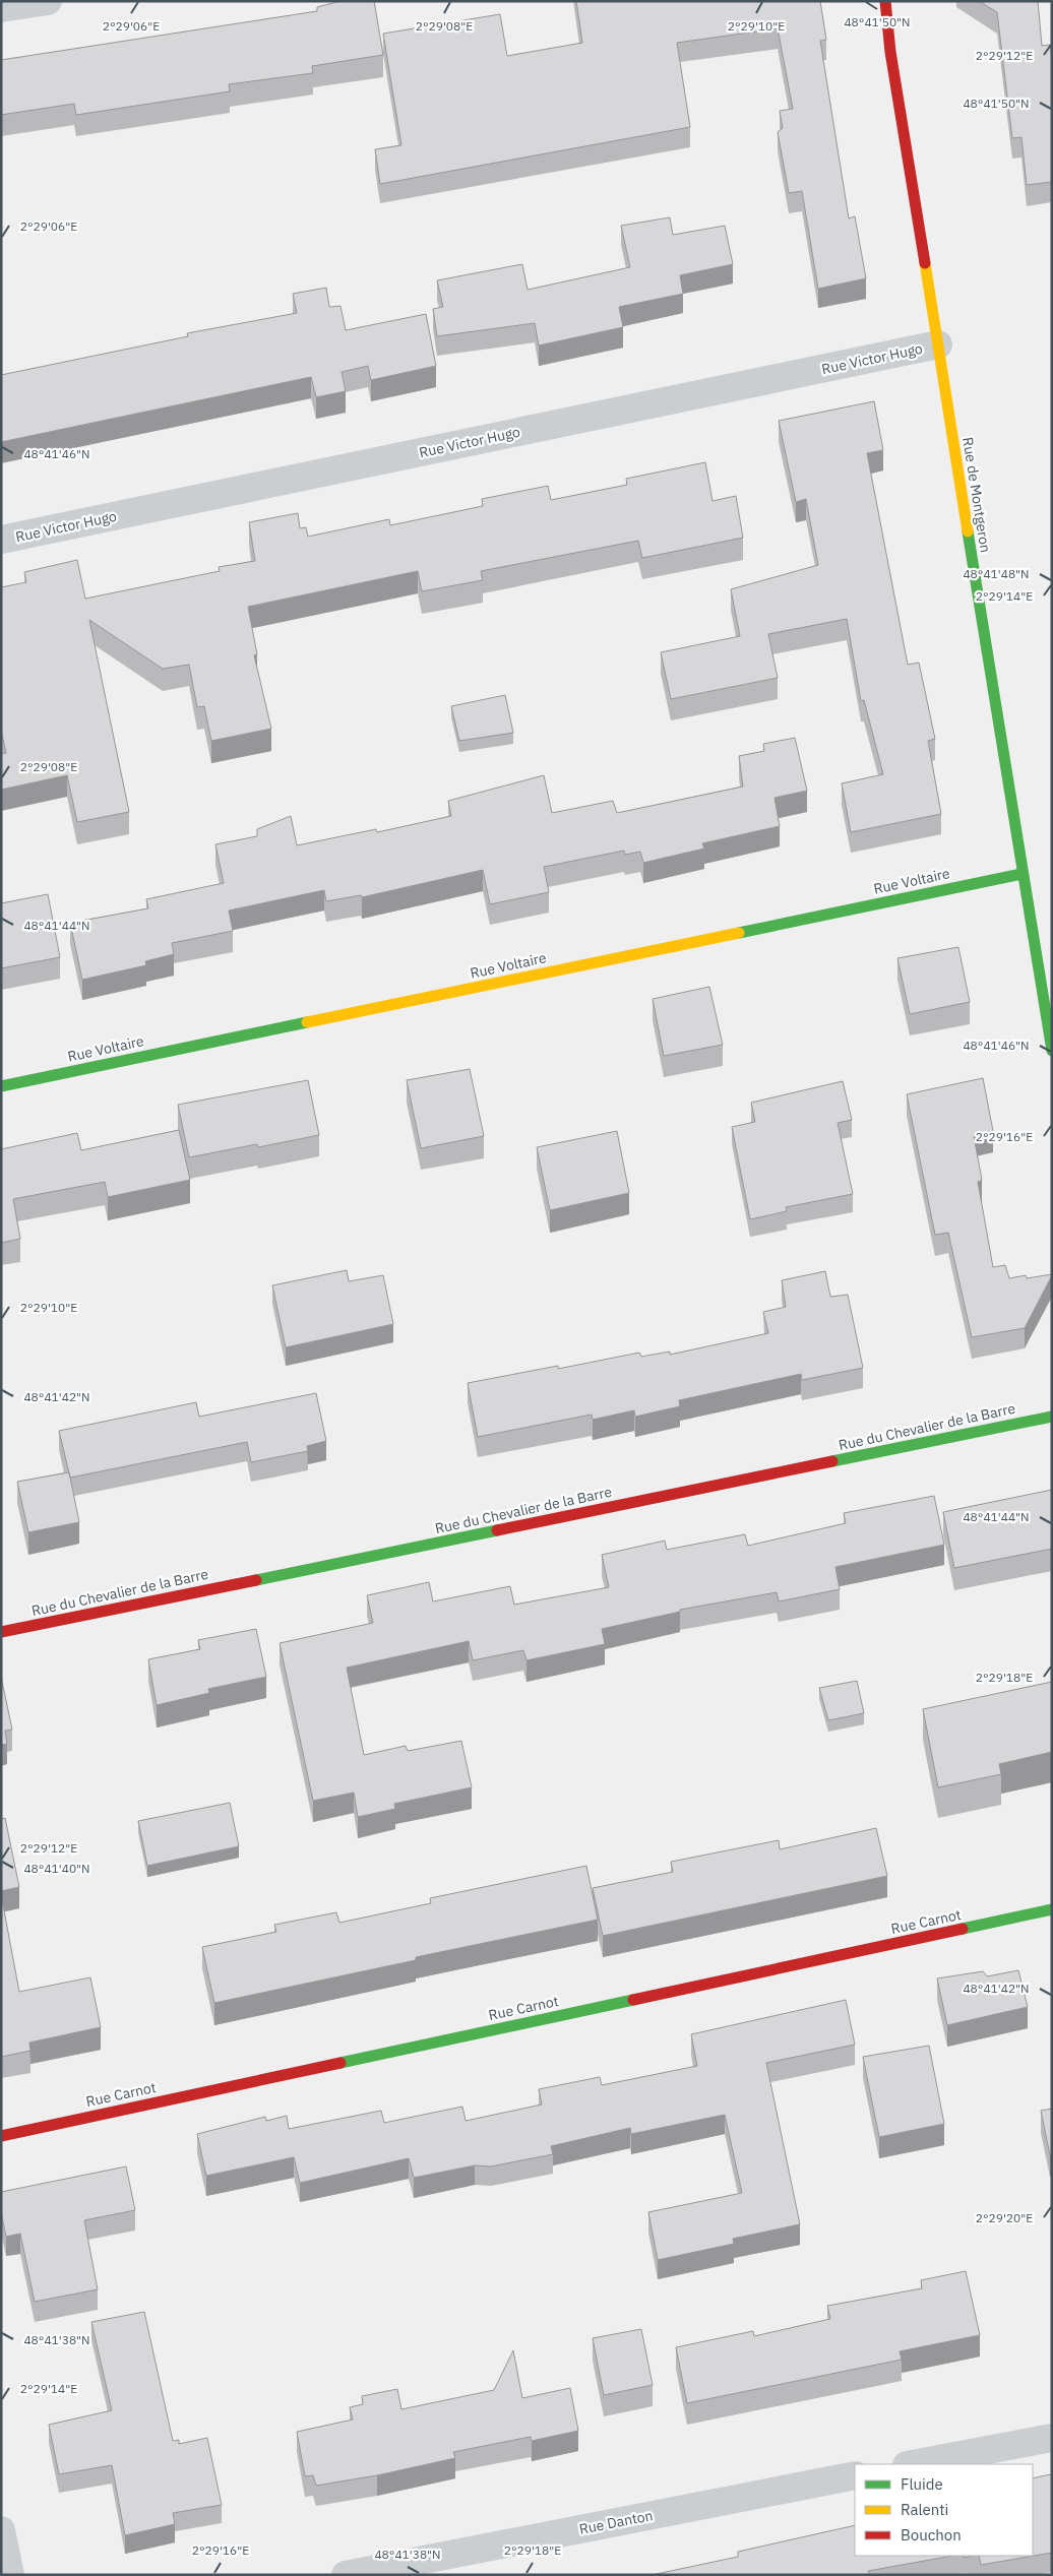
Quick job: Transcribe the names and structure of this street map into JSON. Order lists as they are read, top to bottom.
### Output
{
  "streets": {
    "street": [
      "Rue Victor Hugo",
      "Rue de Montgeron",
      "Rue Voltaire",
      "Rue du Chevalier de la Barre",
      "Rue Carnot",
      "Rue Danton"
    ]
  },
  "crossings": [
    ["Rue Victor Hugo", "Rue de Montgeron"],
    ["Rue de Montgeron", "Rue Voltaire"]
  ],
  "legend": ["Fluide", "Ralenti", "Bouchon"],
  "coordinates": [
    "48°41'50\"N",
    "2°29'06\"E",
    "2°29'08\"E",
    "2°29'10\"E",
    "2°29'12\"E",
    "48°41'46\"N",
    "48°41'48\"N",
    "2°29'14\"E",
    "48°41'44\"N",
    "2°29'16\"E",
    "48°41'42\"N",
    "2°29'18\"E",
    "48°41'40\"N",
    "2°29'20\"E",
    "48°41'38\"N"
  ]
}
